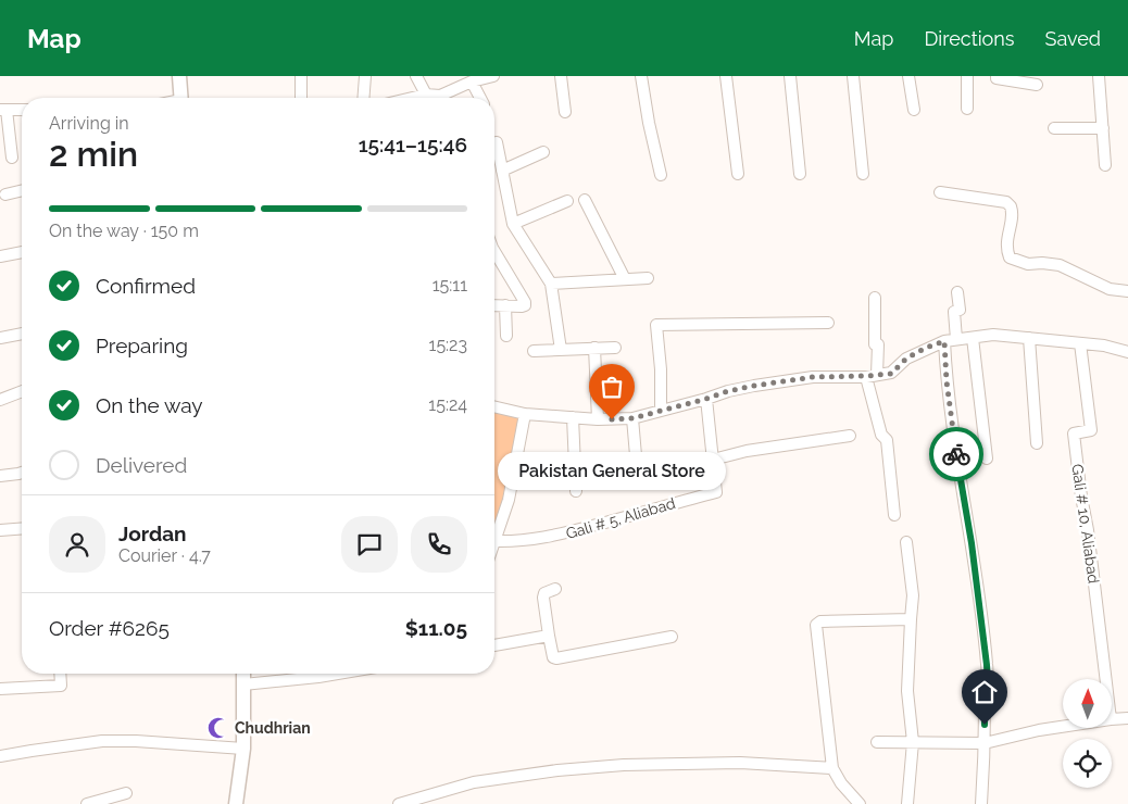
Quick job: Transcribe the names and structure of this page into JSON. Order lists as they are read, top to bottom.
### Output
{
  "streets": {
    "street": ["Gali # 5, Aliabad", "Gali # 10, Aliabad"]
  },
  "places": {
    "other": ["Pakistan General Store"],
    "mosque": ["Chudhrian"]
  },
  "north": "top",
  "page": {
    "header": "Map",
    "nav": ["Map", "Directions", "Saved"],
    "heading": ["2 min", "Arriving in", "15:41–15:46"],
    "panel": [
      "Jordan",
      "Courier · 4.7",
      "Order #6265",
      "$11.05"
    ],
    "bar": "On the way · 150 m",
    "list": [
      ["Confirmed", "15:11"],
      ["Preparing", "15:23"],
      ["On the way", "15:24"],
      "Delivered"
    ],
    "bubble": "Pakistan General Store"
  }
}
